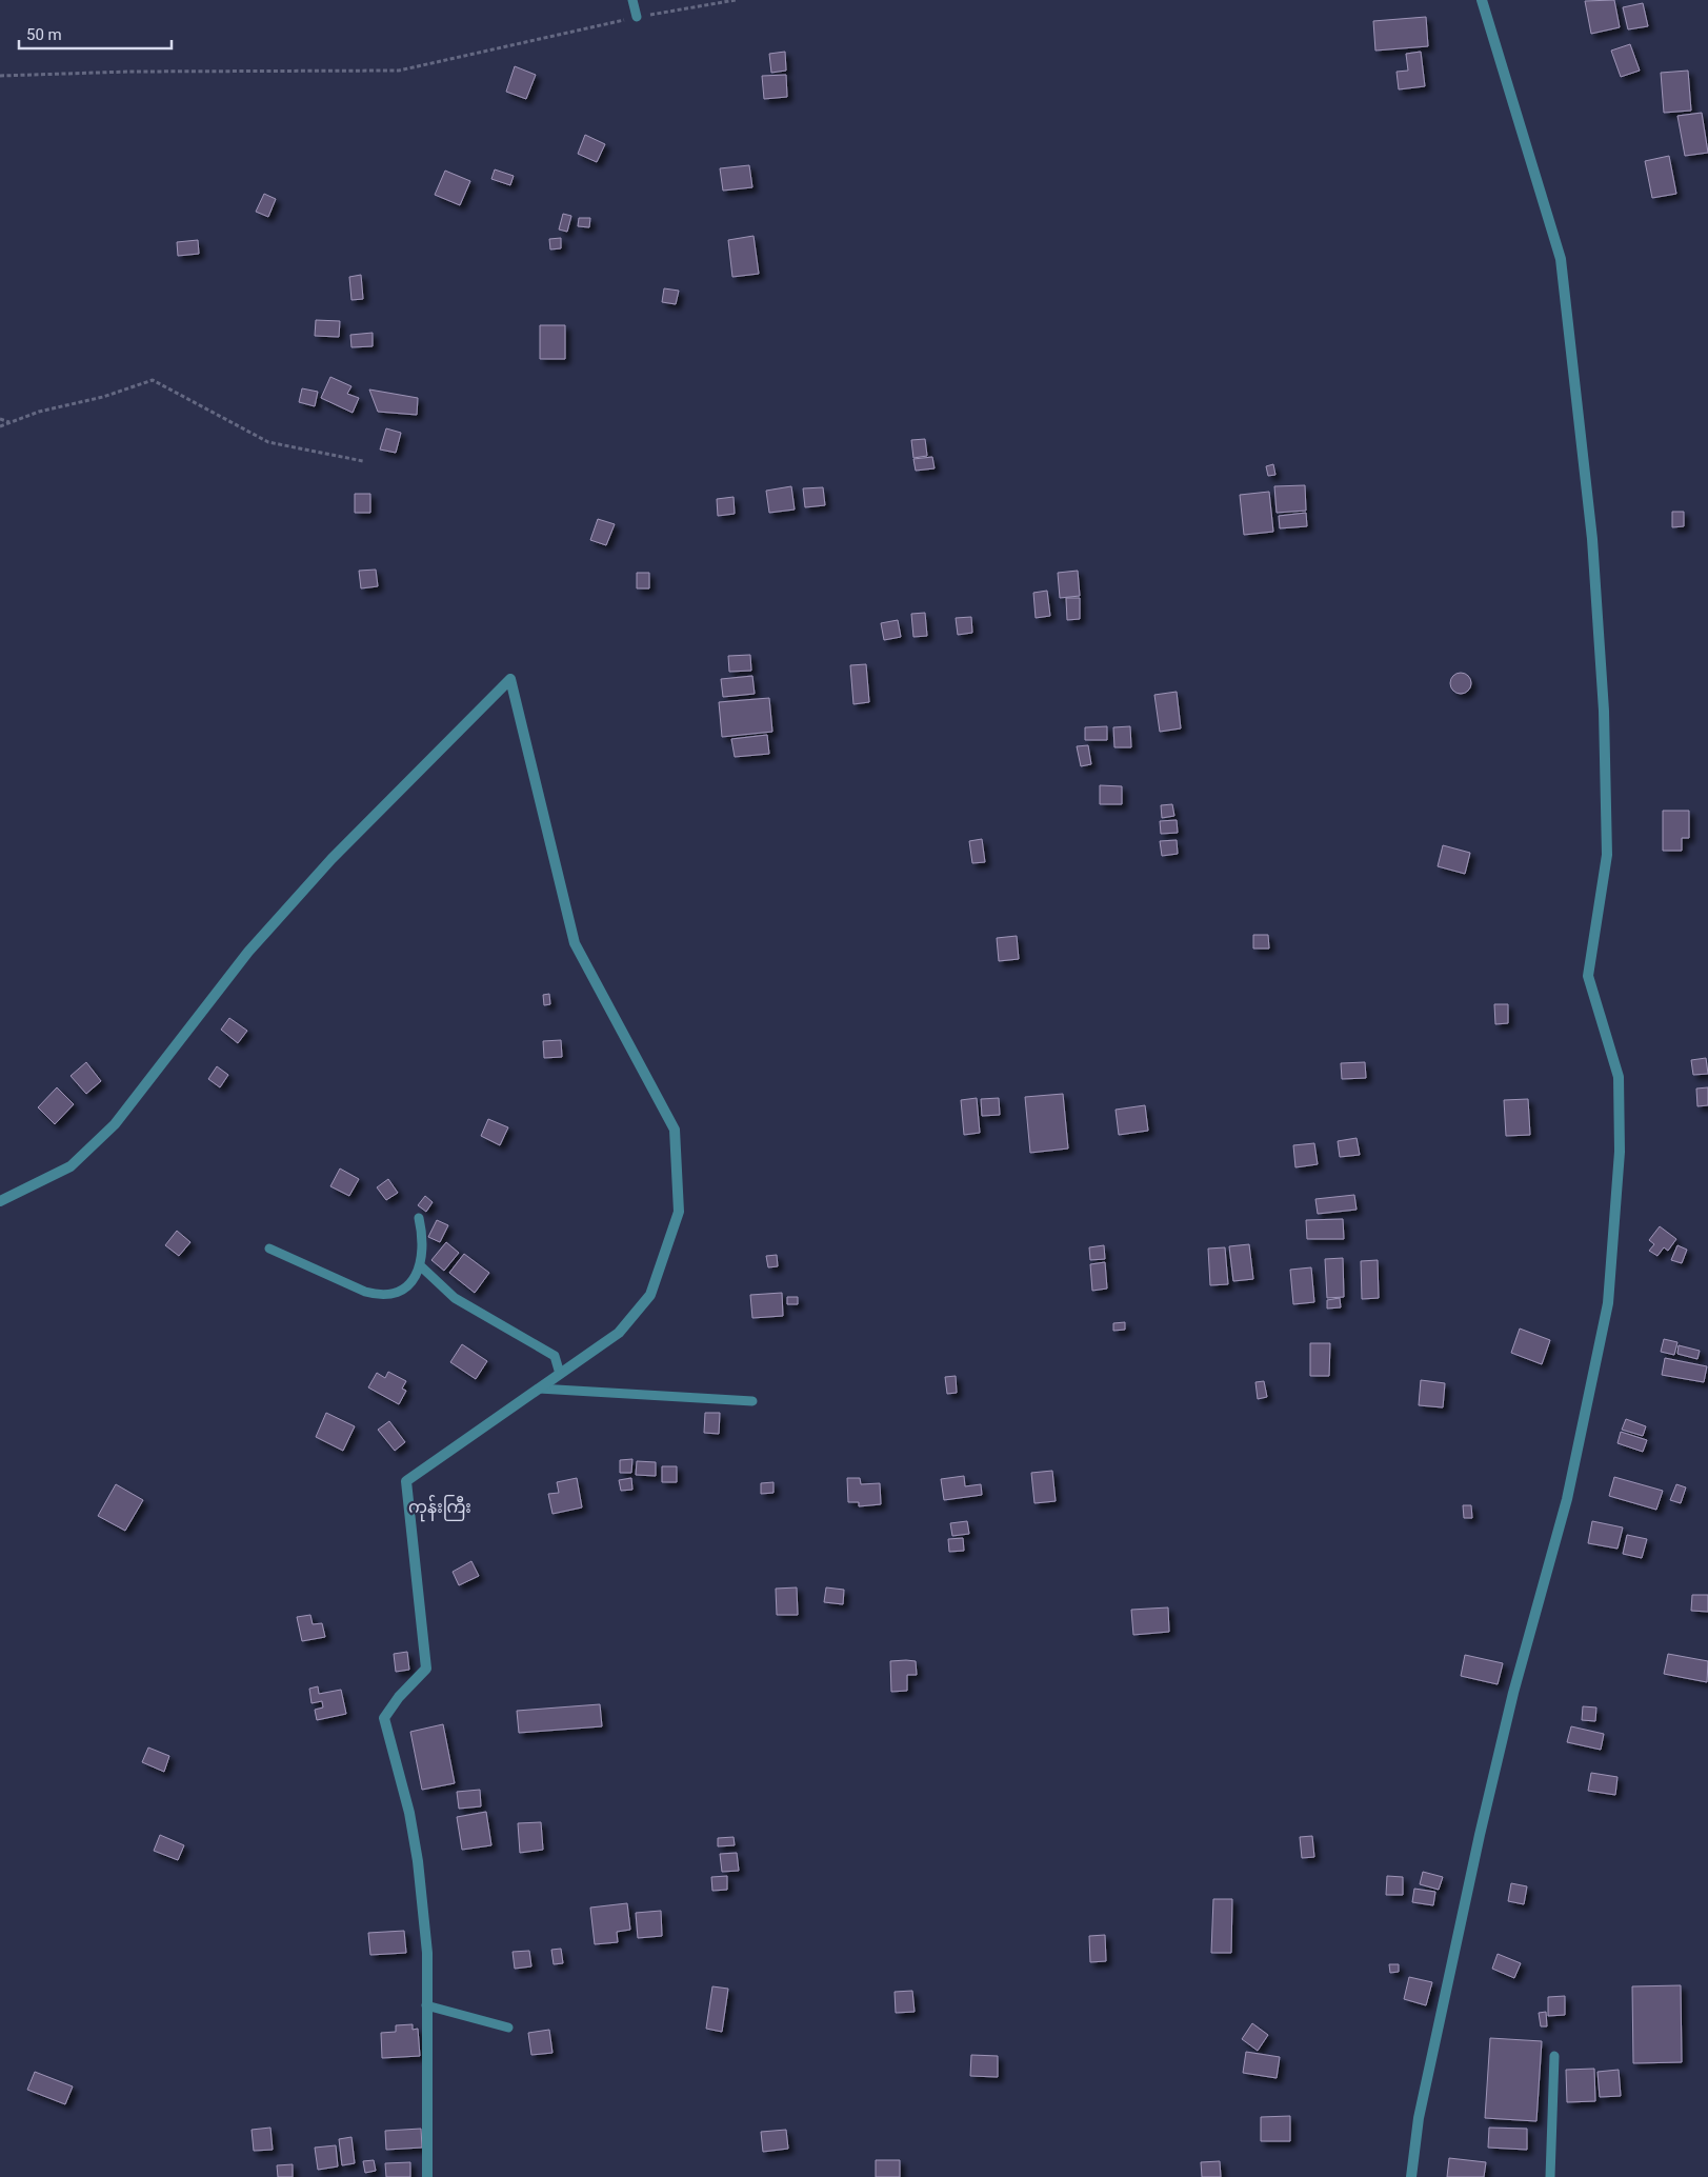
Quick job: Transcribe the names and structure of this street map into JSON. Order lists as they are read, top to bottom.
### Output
{
  "districts": ["ကုန်းကြီး"],
  "scale_bar": "50 m"
}
